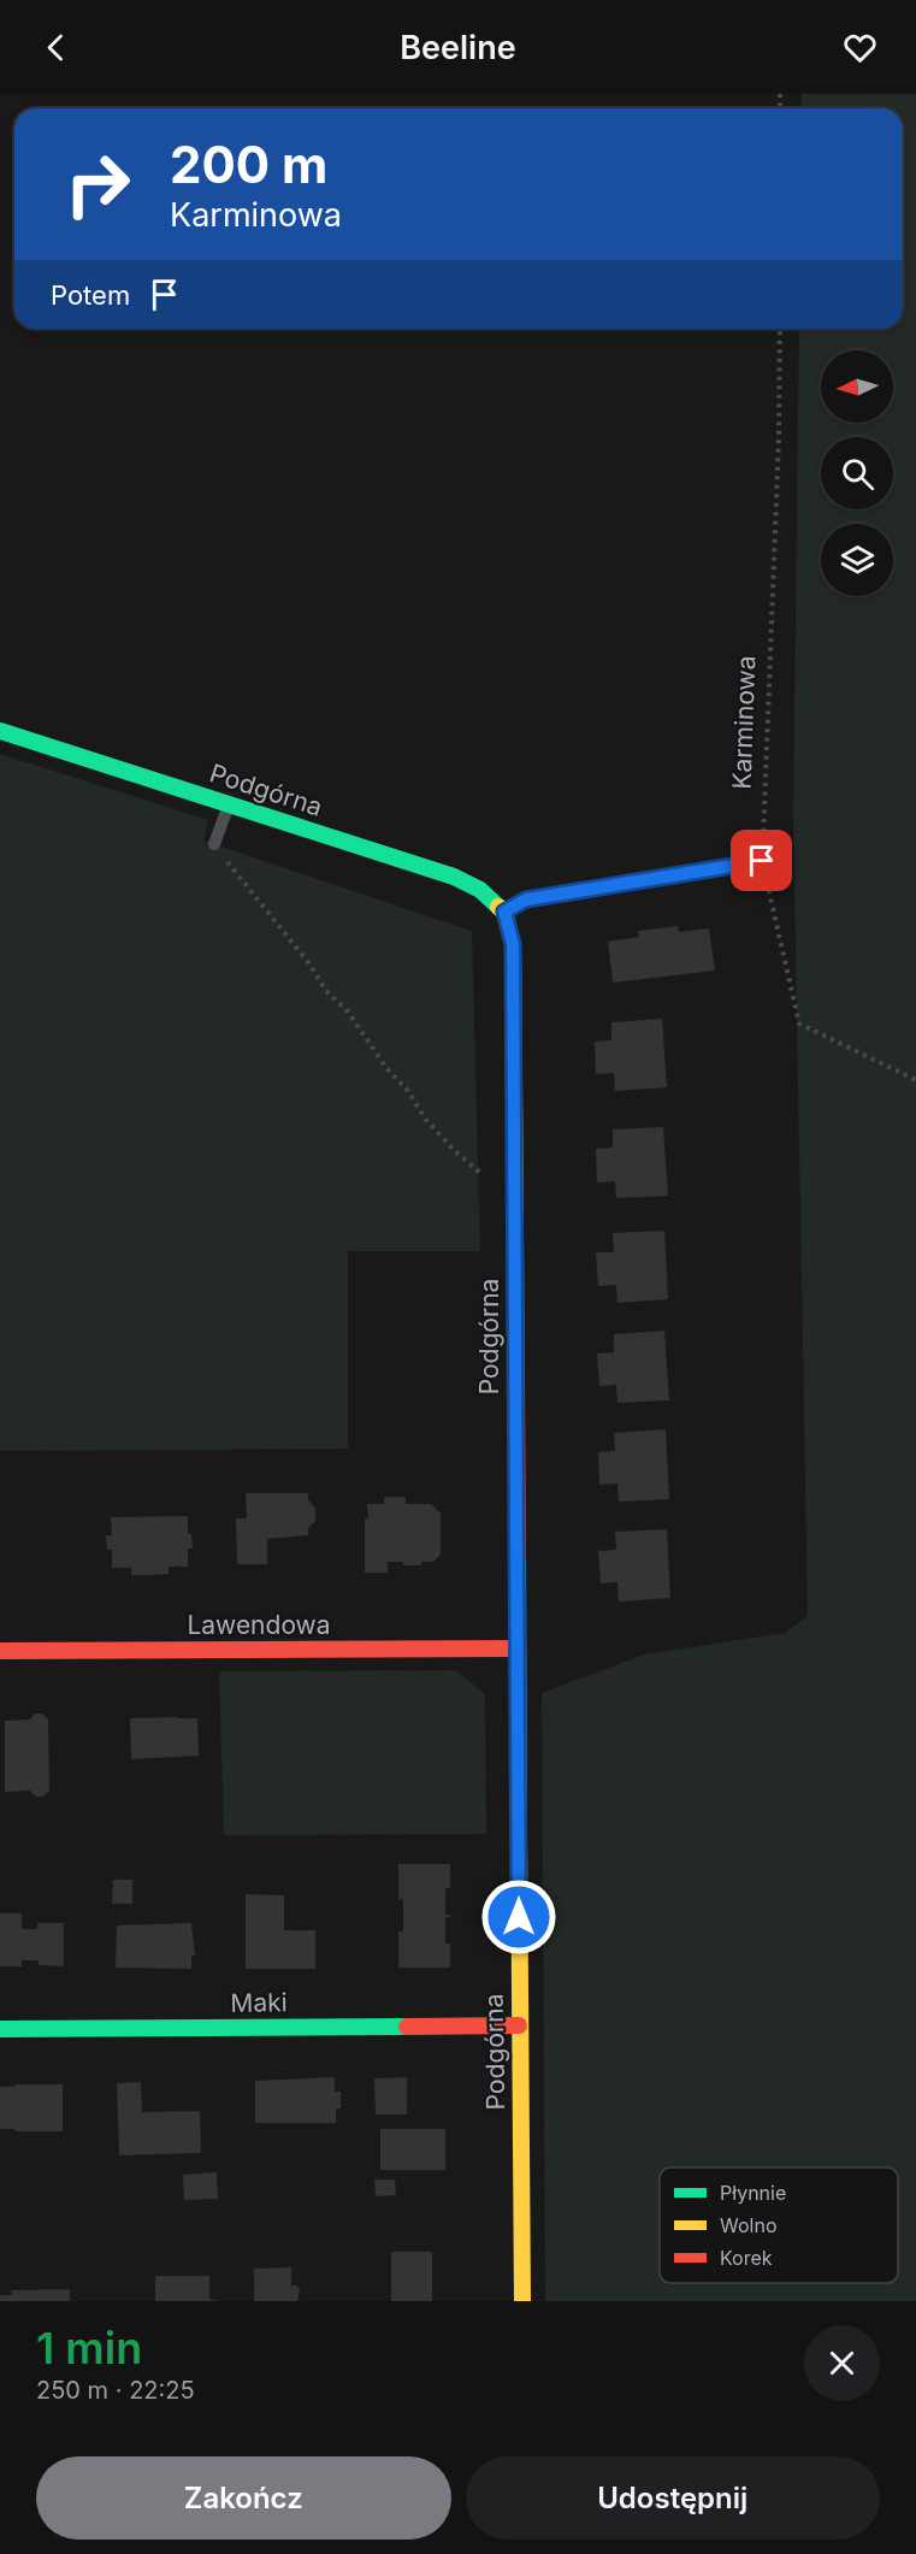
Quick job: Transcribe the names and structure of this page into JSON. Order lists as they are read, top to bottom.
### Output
{
  "streets": {
    "street": ["Podgórna", "Lawendowa", "Maki"],
    "path": ["Karminowa"]
  },
  "crossings": [
    ["Podgórna", "Lawendowa"],
    ["Podgórna", "Maki"]
  ],
  "legend": ["Płynnie", "Wolno", "Korek"],
  "north": "left",
  "page": {
    "header": "Beeline",
    "turn": ["200 m", "Karminowa"],
    "then": "Potem",
    "heading": ["1 min", "250 m · 22:25"],
    "buttons": ["Zakończ", "Udostępnij"]
  }
}
